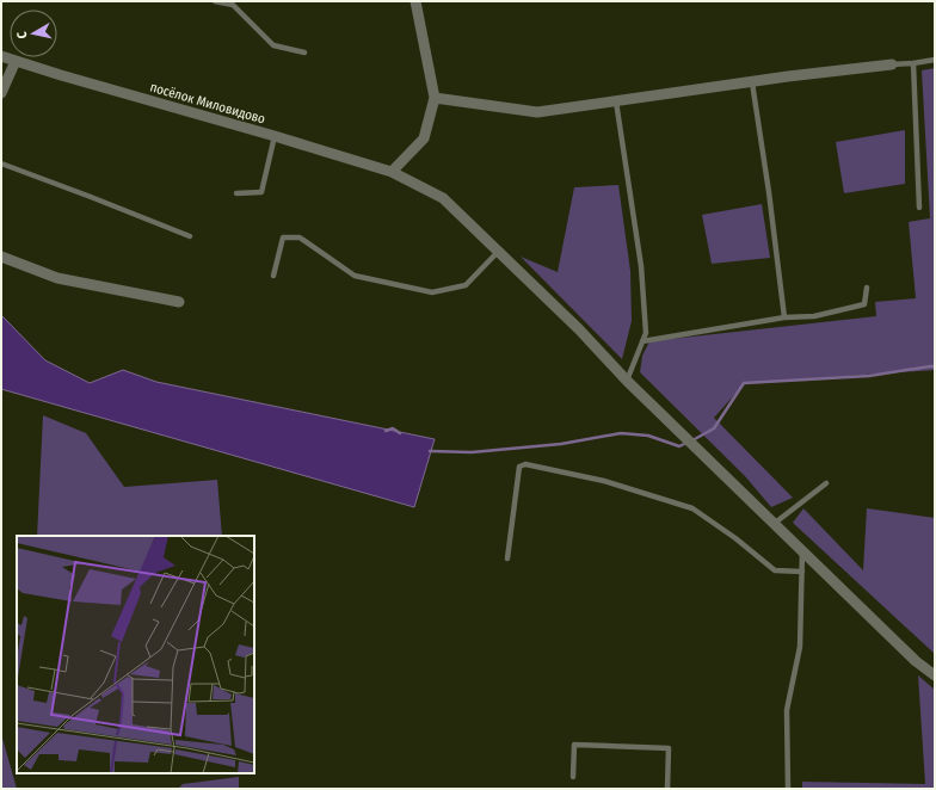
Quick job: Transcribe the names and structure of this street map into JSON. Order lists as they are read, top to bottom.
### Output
{
  "streets": {
    "street": ["посёлок Миловидово"]
  },
  "north": "left"
}
